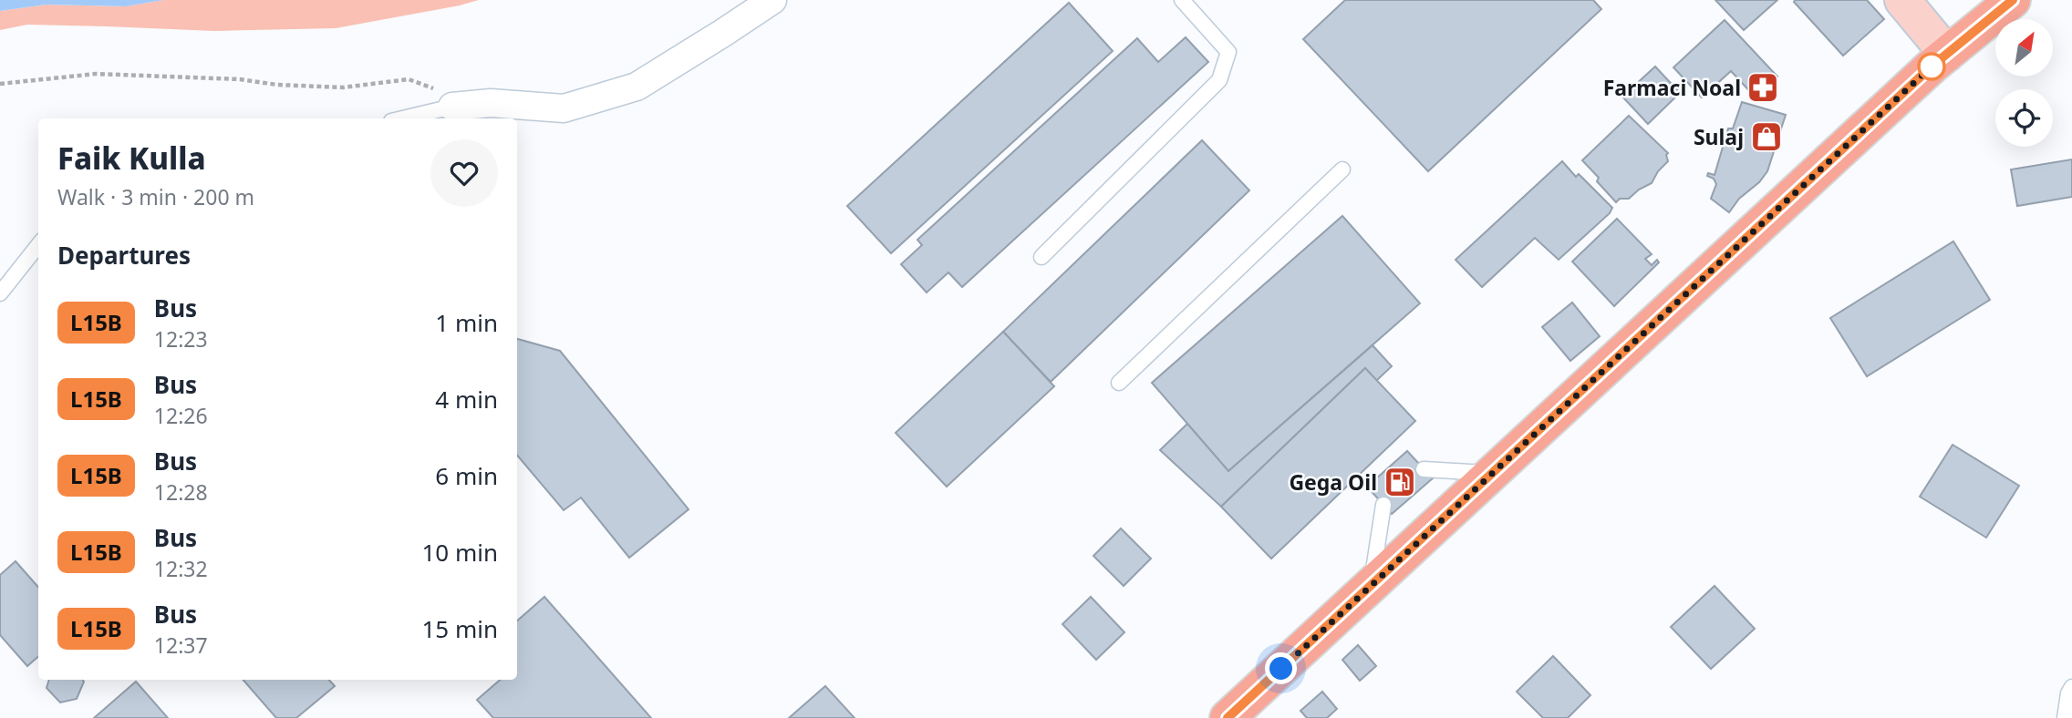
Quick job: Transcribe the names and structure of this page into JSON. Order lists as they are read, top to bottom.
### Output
{
  "places": {
    "pharmacy": ["Farmaci Noal"],
    "shop": ["Sulaj"],
    "fuel station": ["Gega Oil"]
  },
  "lines": ["bus line L15B"],
  "north": "top right",
  "page": {
    "heading": [
      ["Faik Kulla", "Walk · 3 min · 200 m"],
      "Departures"
    ],
    "list": [
      {
        "mark": "L15B",
        "name": "Bus",
        "note": "12:23",
        "value": "1 min"
      },
      {
        "mark": "L15B",
        "name": "Bus",
        "note": "12:26",
        "value": "4 min"
      },
      {
        "mark": "L15B",
        "name": "Bus",
        "note": "12:28",
        "value": "6 min"
      },
      {
        "mark": "L15B",
        "name": "Bus",
        "note": "12:32",
        "value": "10 min"
      },
      {
        "mark": "L15B",
        "name": "Bus",
        "note": "12:37",
        "value": "15 min"
      }
    ]
  }
}
